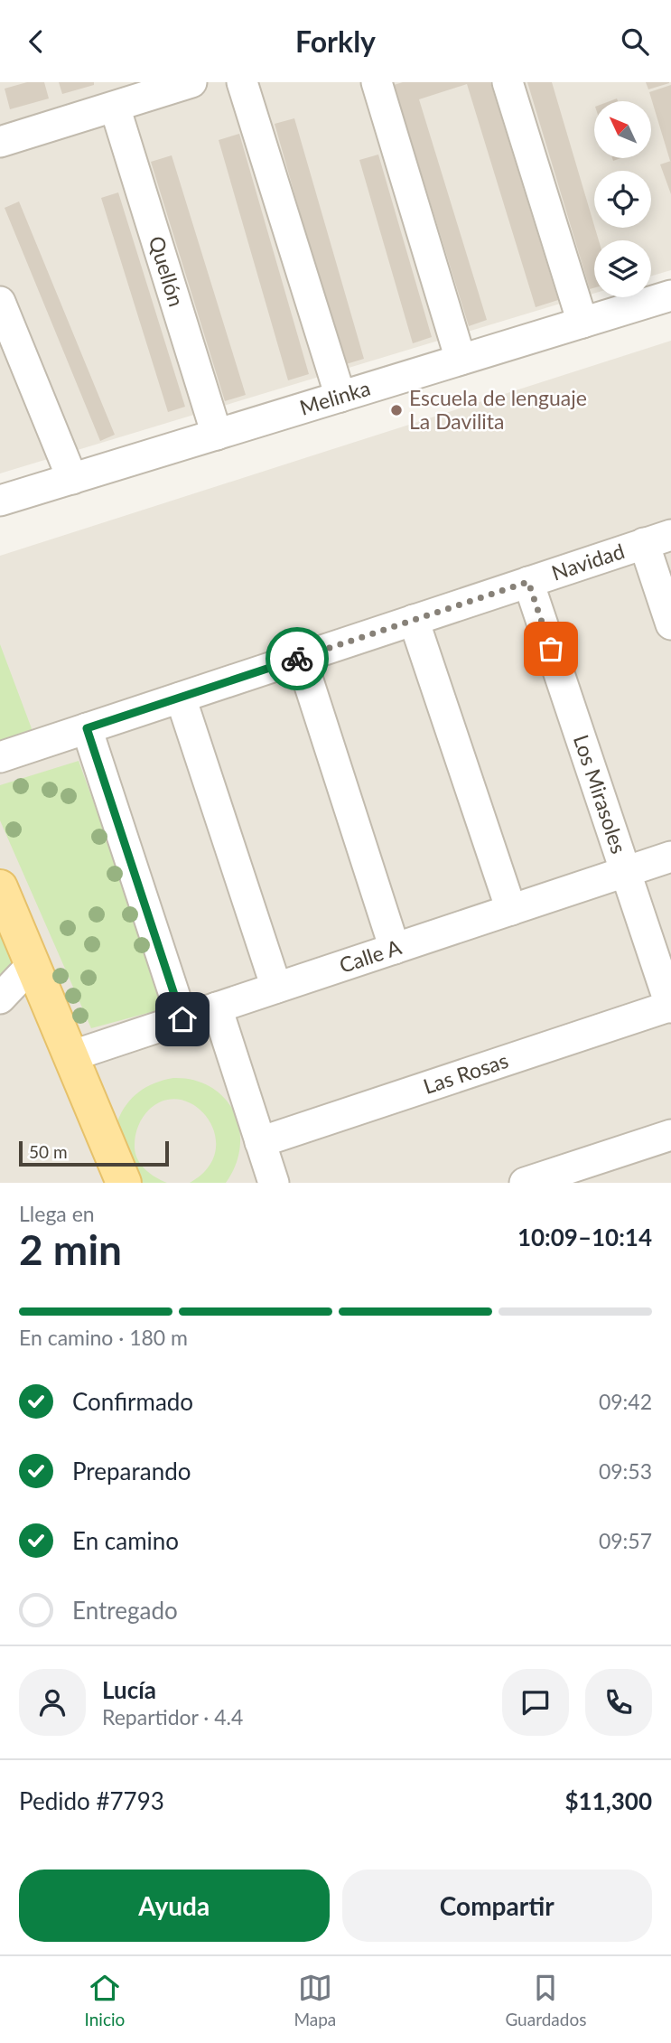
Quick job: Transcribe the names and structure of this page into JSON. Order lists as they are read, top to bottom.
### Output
{
  "streets": {
    "street": [
      "Quellón",
      "Melinka",
      "Navidad",
      "Los Mirasoles",
      "Calle A",
      "Las Rosas"
    ]
  },
  "crossings": [
    ["Quellón", "Melinka"],
    ["Navidad", "Los Mirasoles"],
    ["Los Mirasoles", "Calle A"],
    ["Los Mirasoles", "Las Rosas"]
  ],
  "places": ["Escuela de lenguaje La Davilita"],
  "scale_bar": "50 m",
  "north": "top left",
  "page": {
    "header": "Forkly",
    "scale": "50 m",
    "heading": ["2 min", "Llega en", "10:09–10:14"],
    "panel": [
      "Lucía",
      "Repartidor · 4.4",
      "Pedido #7793",
      "$11,300"
    ],
    "bar": "En camino · 180 m",
    "list": [
      ["Confirmado", "09:42"],
      ["Preparando", "09:53"],
      ["En camino", "09:57"],
      "Entregado"
    ],
    "buttons": ["Ayuda", "Compartir"],
    "tabs": ["Inicio", "Mapa", "Guardados"]
  }
}
